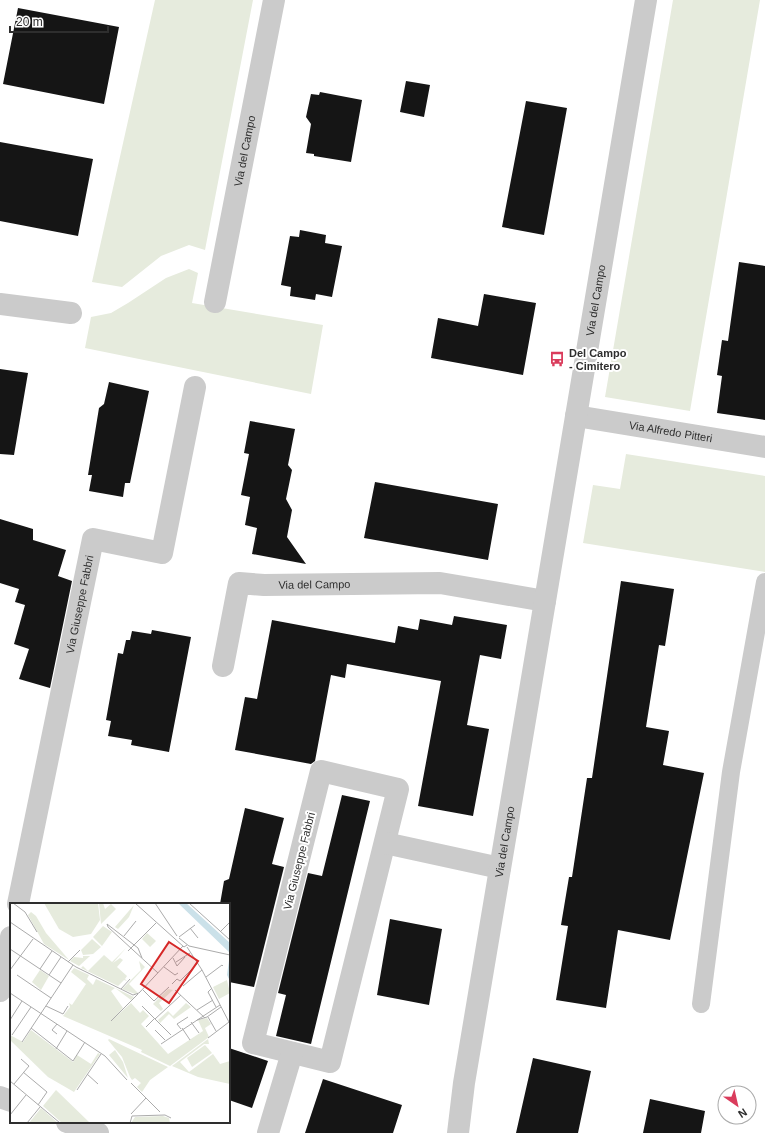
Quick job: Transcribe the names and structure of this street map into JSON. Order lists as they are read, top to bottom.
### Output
{
  "streets": {
    "street": ["Via del Campo", "Via Alfredo Pitteri", "Via Giuseppe Fabbri"]
  },
  "crossings": [
    ["Via del Campo", "Via Alfredo Pitteri"]
  ],
  "places": {
    "bus stop": ["Del Campo - Cimitero"]
  },
  "scale_bar": "20 m",
  "north": "bottom right"
}
